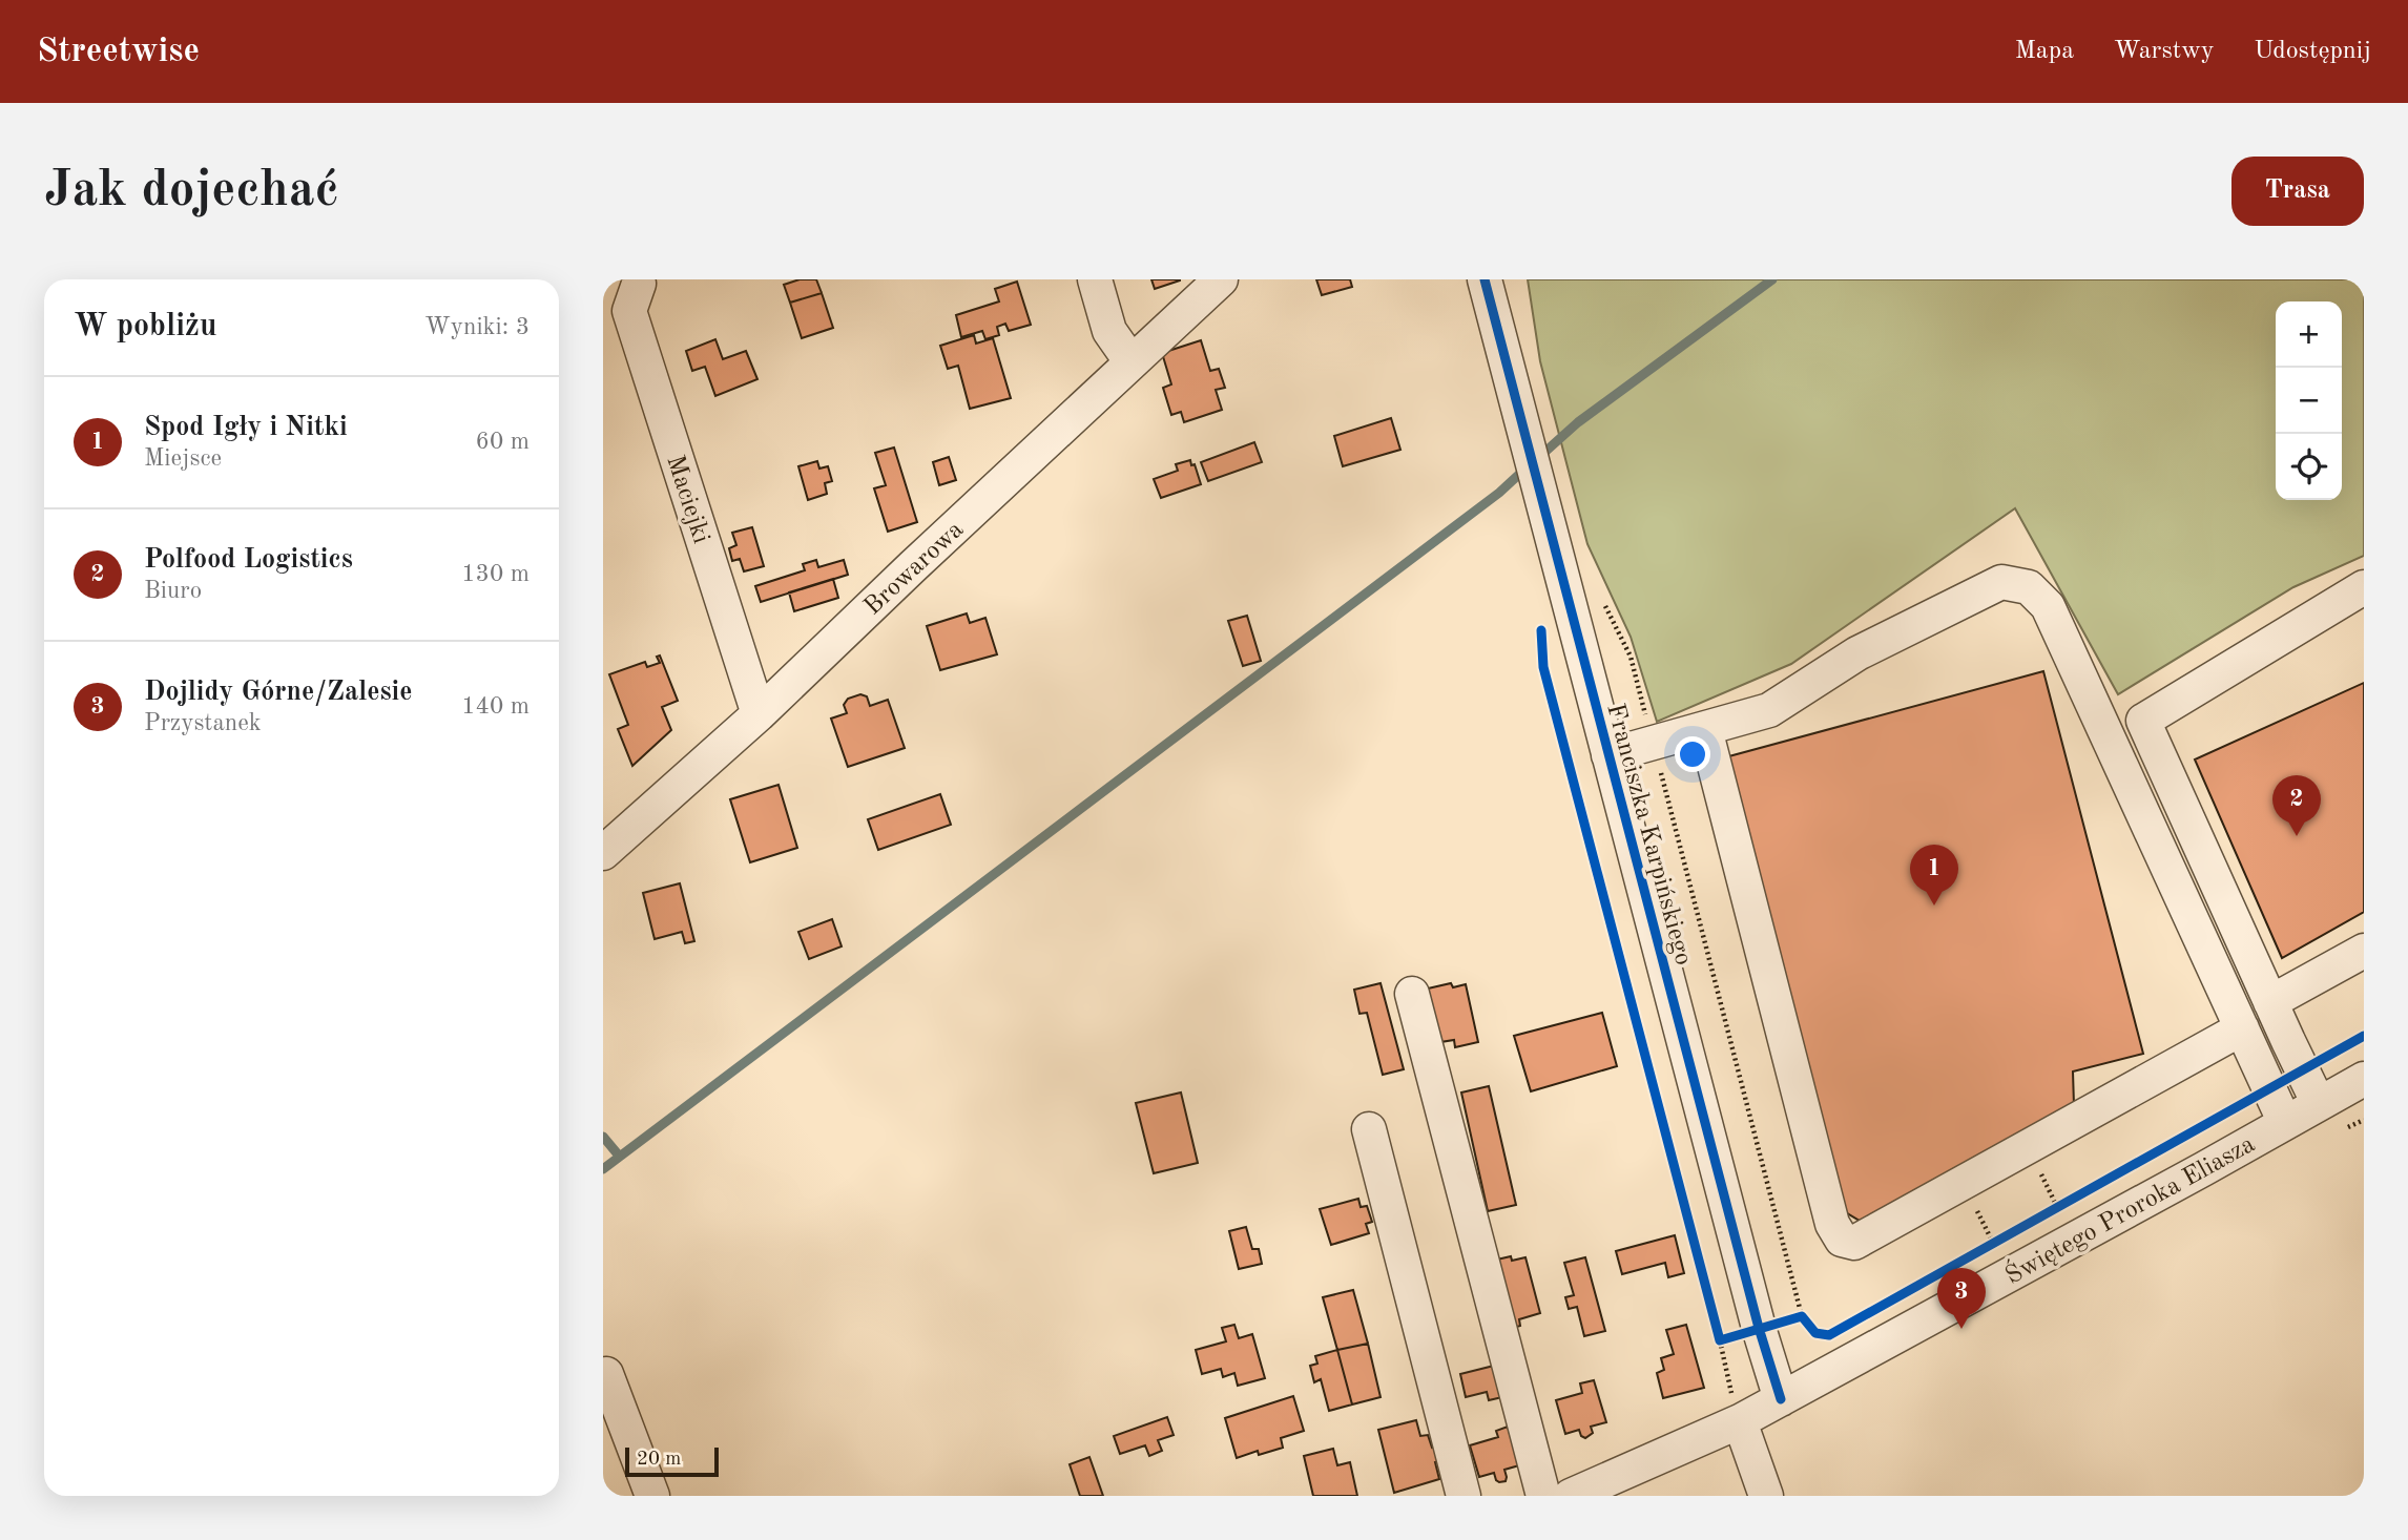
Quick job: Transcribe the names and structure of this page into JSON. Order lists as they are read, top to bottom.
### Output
{
  "streets": {
    "street": [
      "Maciejki",
      "Browarowa",
      "Franciszka Karpińskiego",
      "Świętego Proroka Eliasza"
    ]
  },
  "crossings": [
    ["Maciejki", "Browarowa"],
    ["Franciszka Karpińskiego", "Świętego Proroka Eliasza"]
  ],
  "scale_bar": "20 m",
  "page": {
    "header": "Streetwise",
    "nav": ["Mapa", "Warstwy", "Udostępnij"],
    "buttons": "Trasa",
    "title": "Jak dojechać",
    "heading": ["W pobliżu", "Wyniki: 3"],
    "map_buttons": ["+", "−"],
    "list": [
      {
        "mark": "1",
        "name": "Spod Igły i Nitki",
        "note": "Miejsce",
        "value": "60 m"
      },
      {
        "mark": "2",
        "name": "Polfood Logistics",
        "note": "Biuro",
        "value": "130 m"
      },
      {
        "mark": "3",
        "name": "Dojlidy Górne/Zalesie",
        "note": "Przystanek",
        "value": "140 m"
      }
    ],
    "pins": ["2", "1", "3"],
    "scale": "20 m"
  }
}
